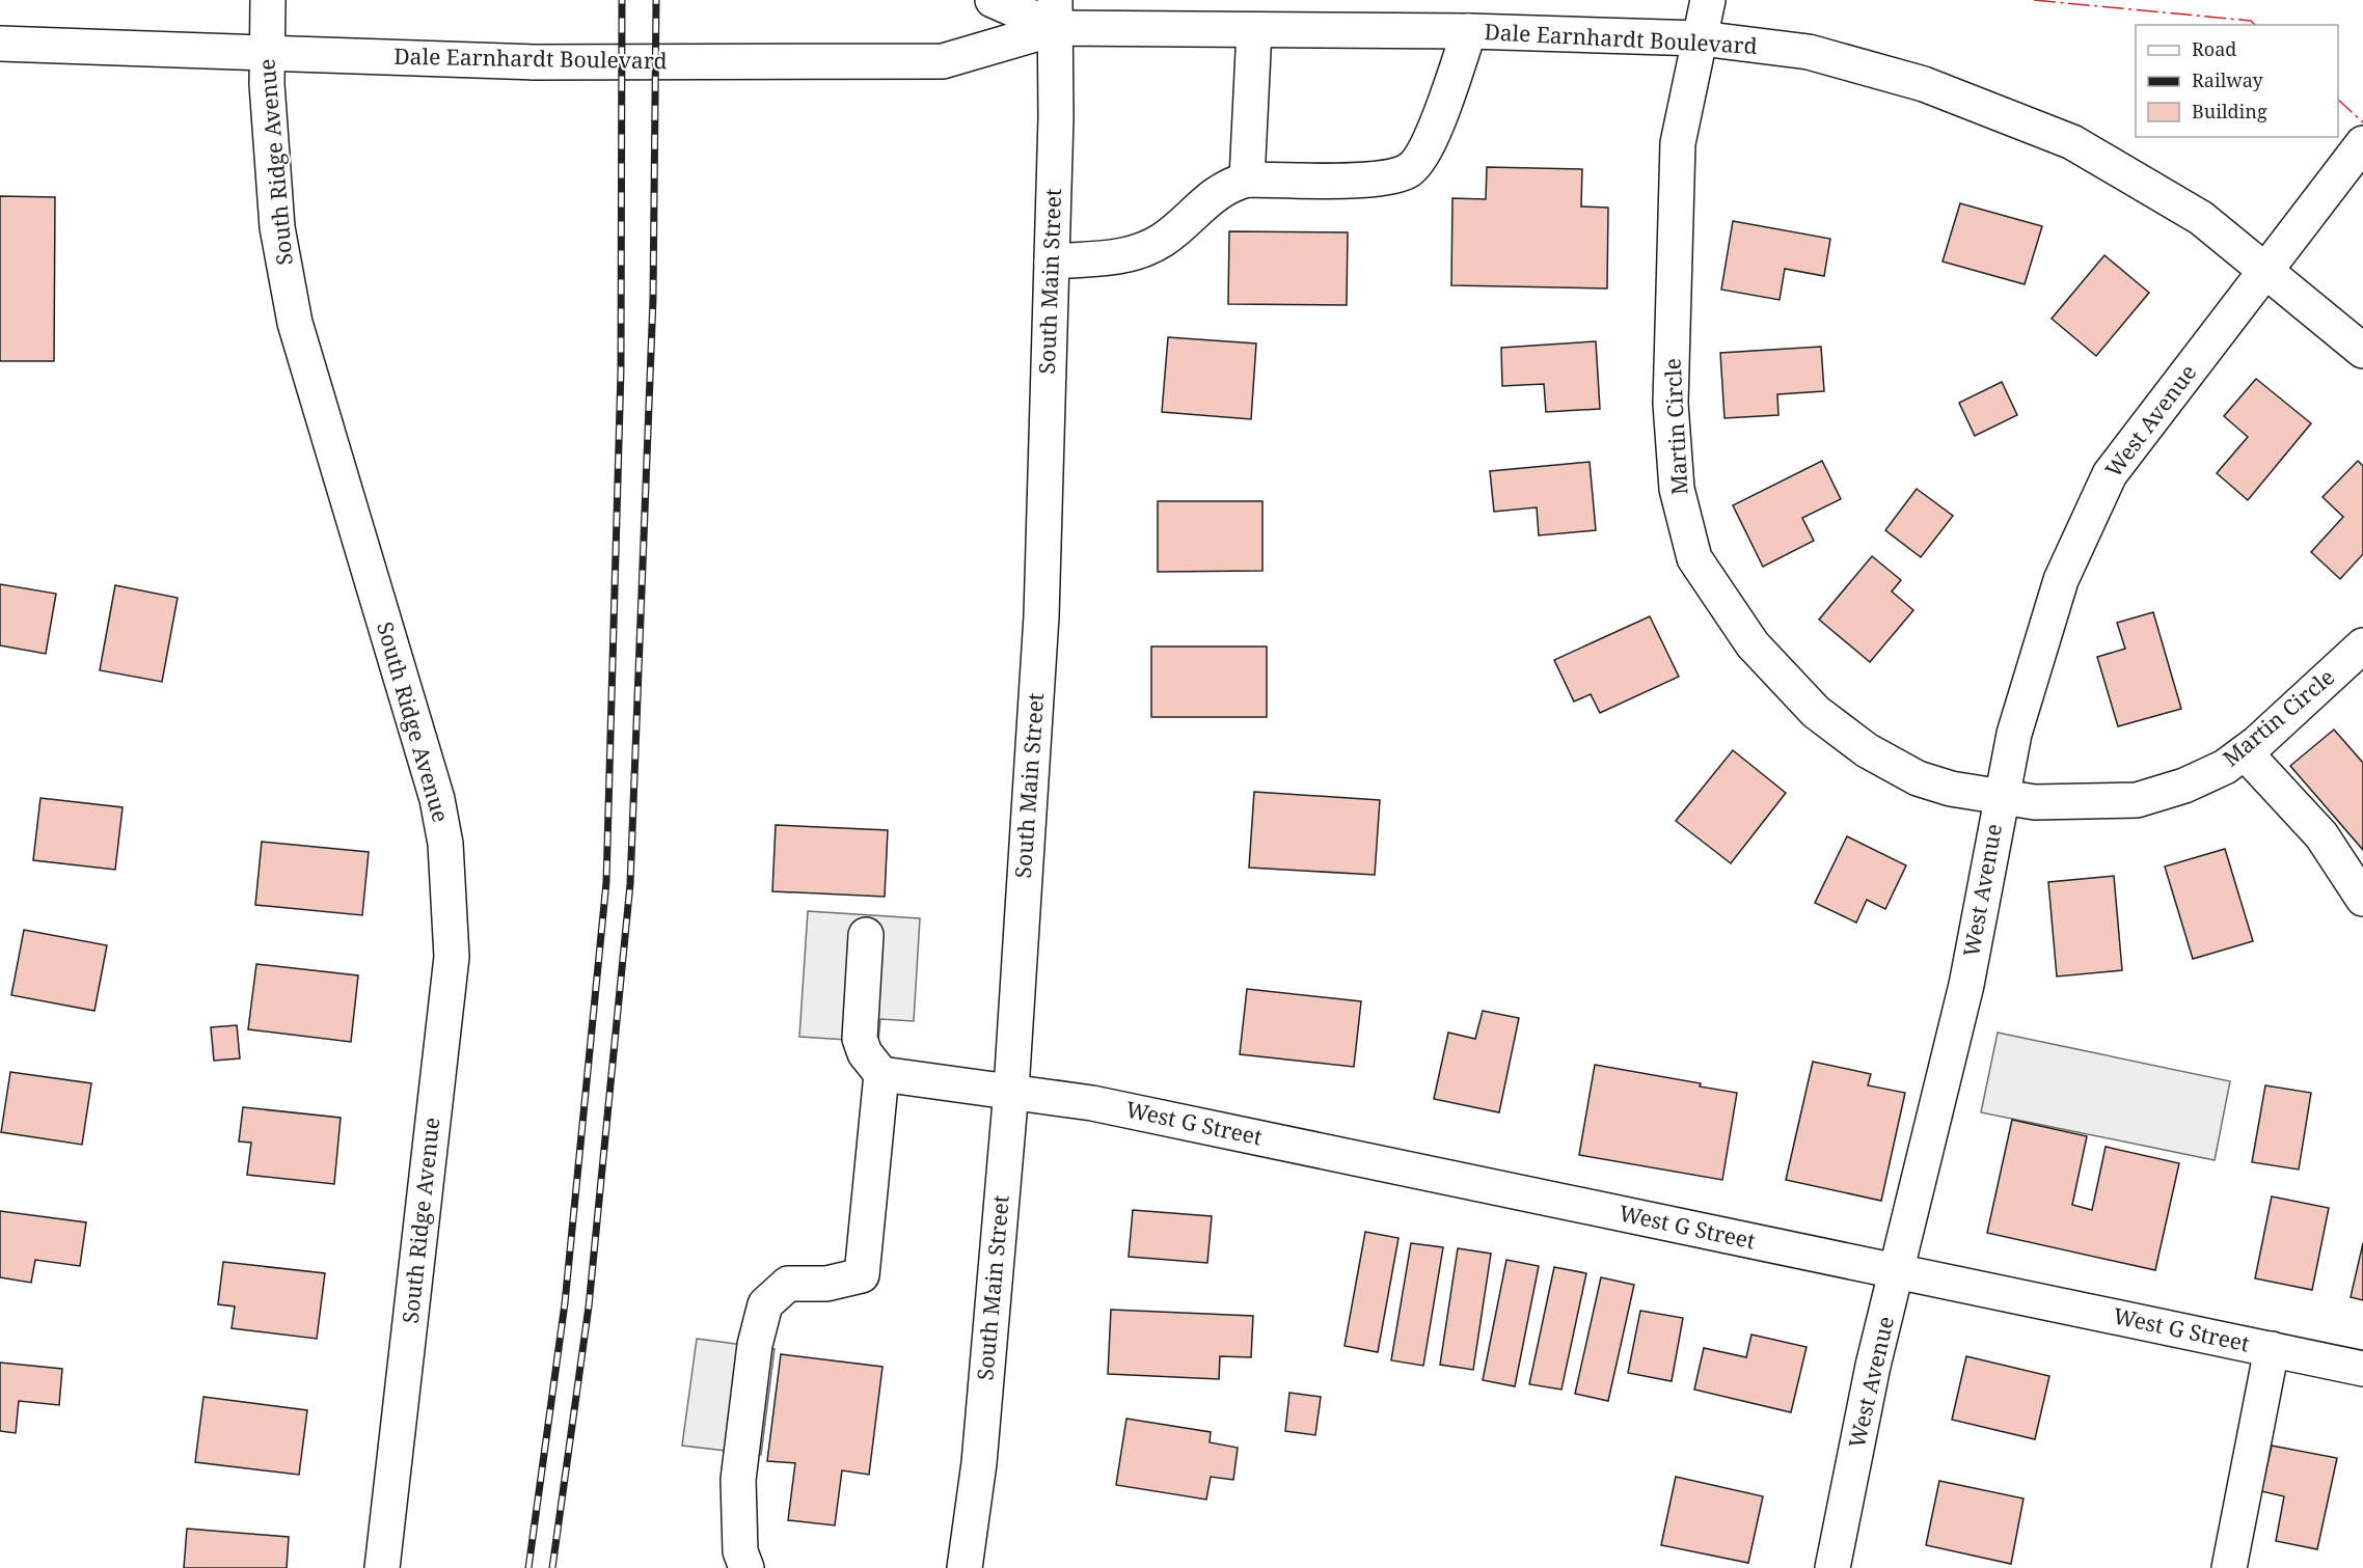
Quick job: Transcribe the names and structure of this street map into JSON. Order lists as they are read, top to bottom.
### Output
{
  "streets": {
    "street": [
      "Dale Earnhardt Boulevard",
      "South Ridge Avenue",
      "South Main Street",
      "West Avenue",
      "Martin Circle",
      "West G Street"
    ]
  },
  "crossings": [
    ["Dale Earnhardt Boulevard", "South Ridge Avenue"],
    ["Dale Earnhardt Boulevard", "South Main Street"],
    ["Dale Earnhardt Boulevard", "West Avenue"],
    ["Dale Earnhardt Boulevard", "Martin Circle"],
    ["South Main Street", "West G Street"],
    ["West Avenue", "Martin Circle"],
    ["West Avenue", "West G Street"]
  ],
  "legend": ["Road", "Railway", "Building"]
}
